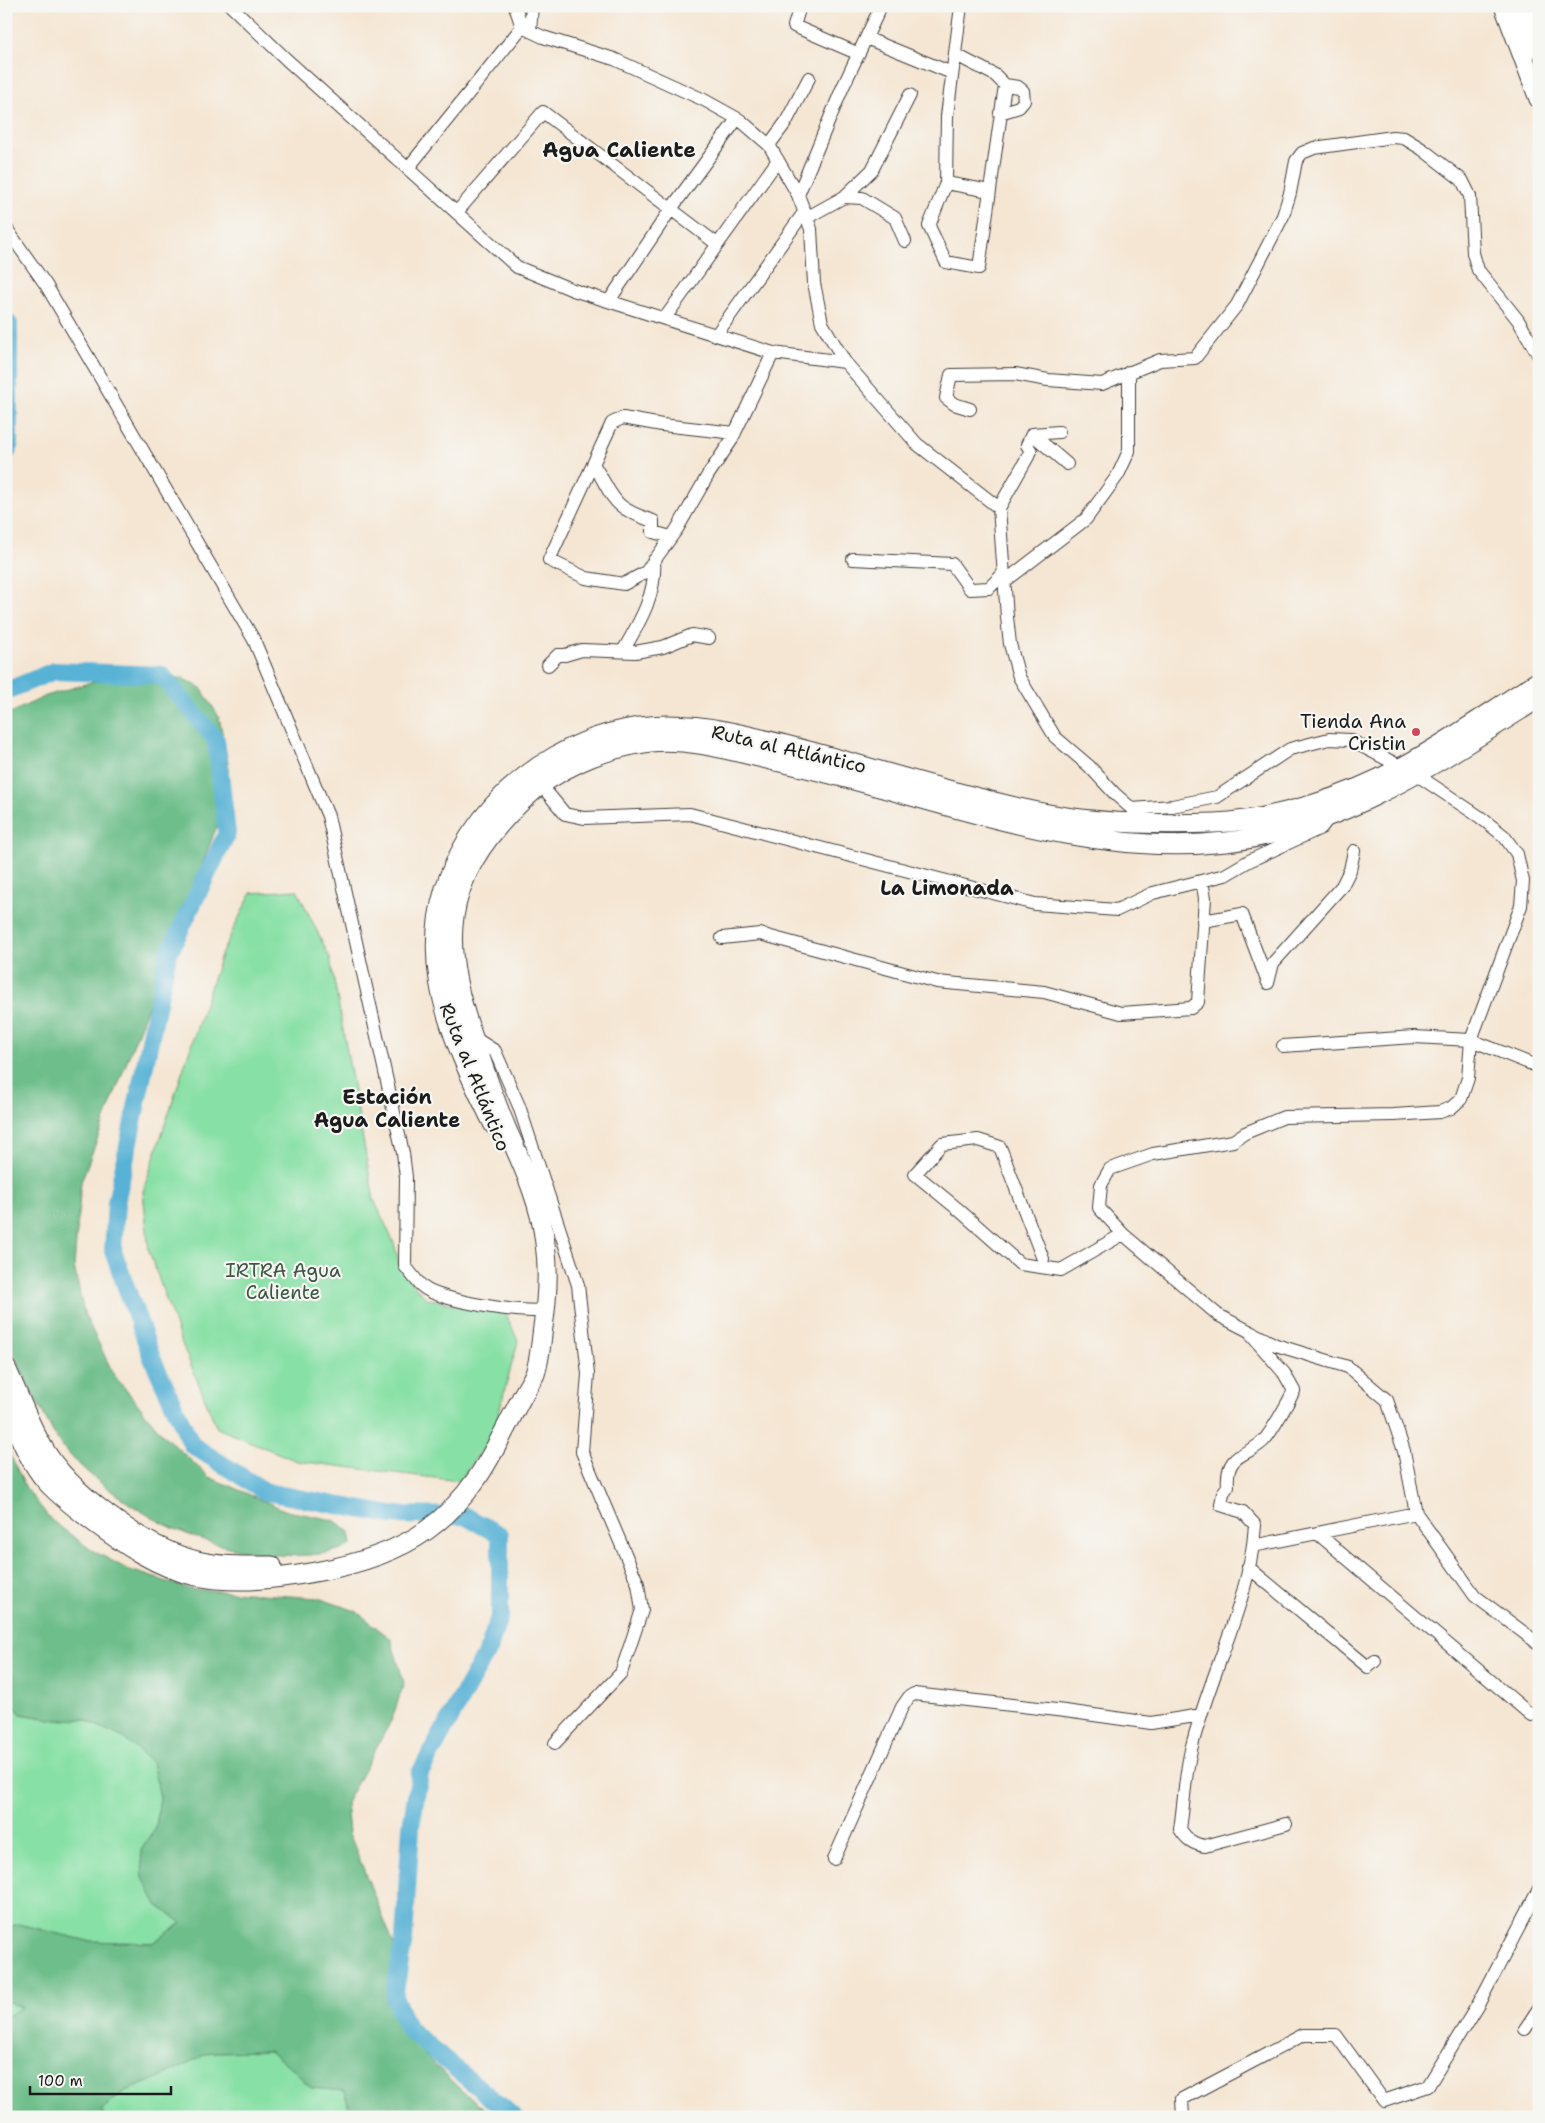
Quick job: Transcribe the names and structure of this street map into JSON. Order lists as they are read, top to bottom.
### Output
{
  "streets": {
    "highway": ["Ruta al Atlántico"]
  },
  "districts": ["Agua Caliente", "La Limonada", "Estación Agua Caliente"],
  "parks": ["IRTRA Agua Caliente"],
  "places": ["Tienda Ana Cristin"],
  "scale_bar": "100 m"
}
